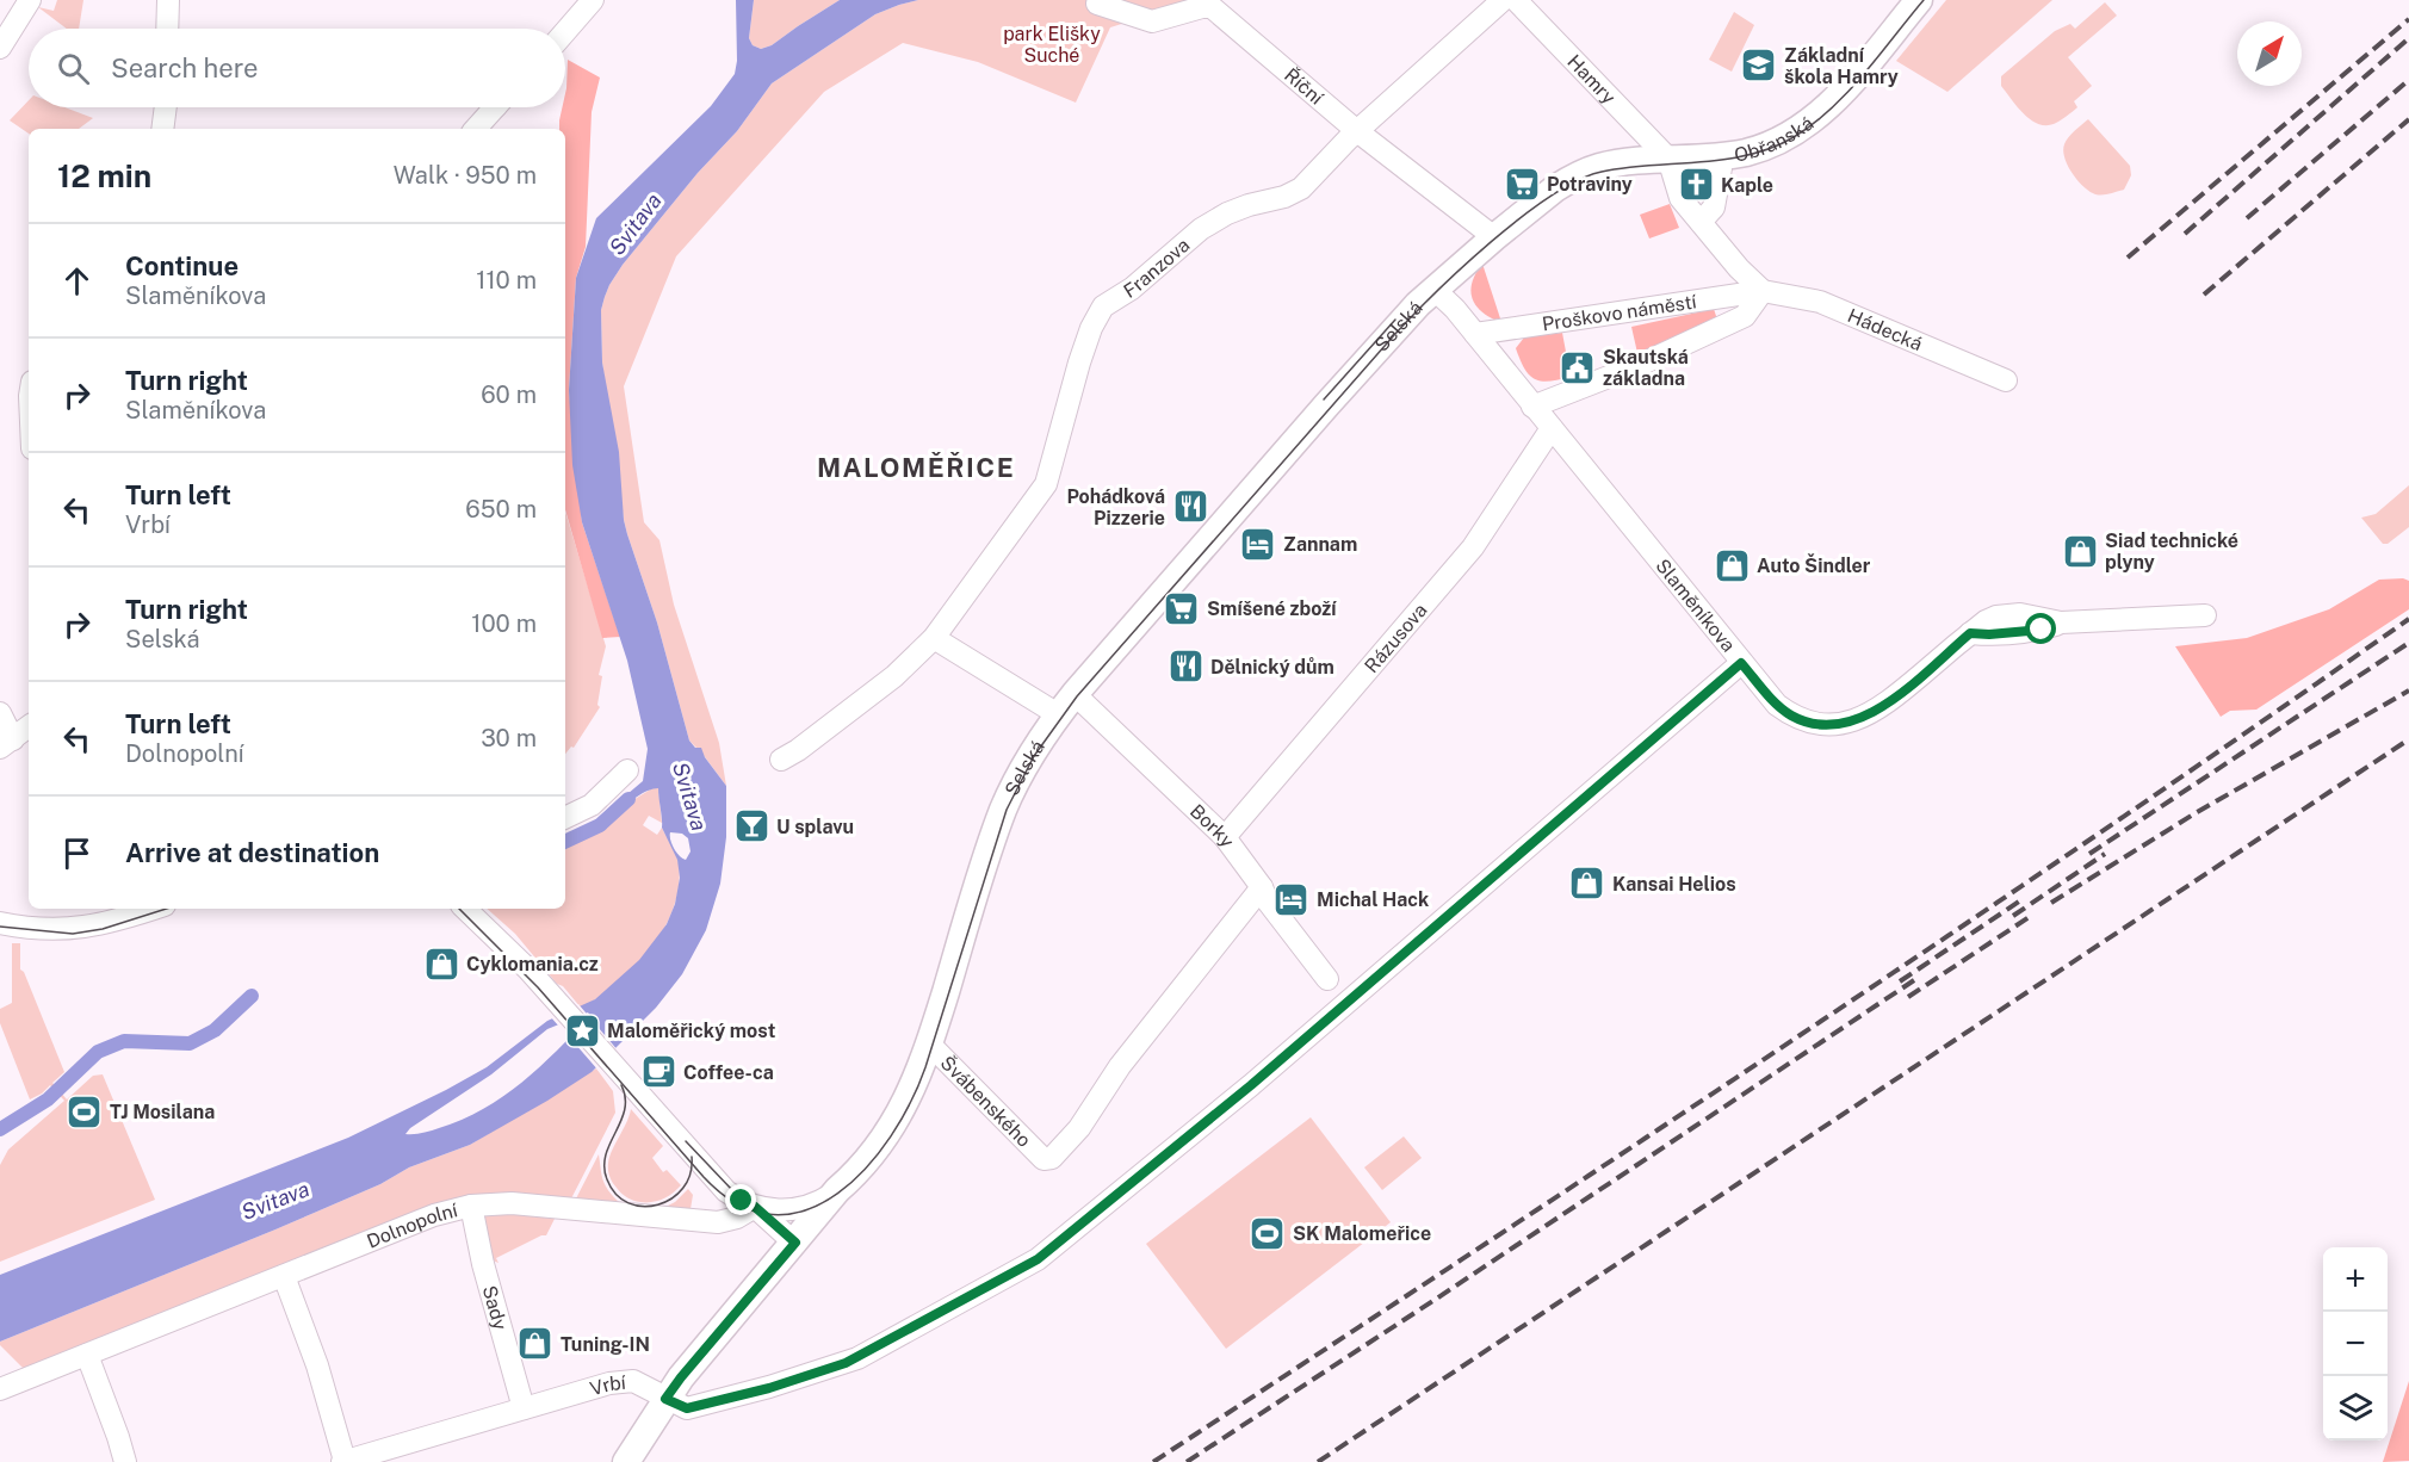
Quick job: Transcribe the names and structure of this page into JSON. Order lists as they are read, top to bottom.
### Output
{
  "streets": {
    "main road": ["Obřanská", "Selská"],
    "street": [
      "Hamry",
      "Říční",
      "Franzova",
      "Proškovo náměstí",
      "Hádecká",
      "Slaměníkova",
      "Rázusova",
      "Borky",
      "Švábenského",
      "Dolnopolní",
      "Sady",
      "Vrbí"
    ]
  },
  "crossings": [
    ["Hamry", "Obřanská"],
    ["Říční", "Franzova"],
    ["Říční", "Selská"],
    ["Obřanská", "Selská"],
    ["Proškovo náměstí", "Hádecká"],
    ["Selská", "Borky"],
    ["Selská", "Švábenského"],
    ["Selská", "Dolnopolní"],
    ["Selská", "Vrbí"],
    ["Slaměníkova", "Rázusova"],
    ["Slaměníkova", "Vrbí"],
    ["Rázusova", "Borky"],
    ["Borky", "Švábenského"],
    ["Dolnopolní", "Sady"],
    ["Dolnopolní", "Vrbí"],
    ["Sady", "Vrbí"]
  ],
  "districts": ["MALOMĚŘICE"],
  "water": ["Svitava"],
  "parks": ["park Elišky Suché"],
  "places": {
    "school or university": ["Základní škola Hamry"],
    "supermarket": ["Potraviny", "Smíšené zboží"],
    "church": ["Kaple"],
    "public building": ["Skautská základna"],
    "restaurant": ["Pohádková Pizzerie", "Dělnický dům"],
    "hotel": ["Zannam", "Michal Hack"],
    "shop": [
      "Siad technické plyny",
      "Auto Šindler",
      "Kansai Helios",
      "Cyklomania.cz",
      "Tuning-IN"
    ],
    "bar": ["U splavu"],
    "place": ["Maloměřický most"],
    "cafe": ["Coffee-ca"],
    "sports": ["TJ Mosilana", "SK Malomeřice"]
  },
  "north": "top right",
  "page": {
    "search": "Search here",
    "heading": ["12 min", "Walk · 950 m"],
    "list": [
      ["Continue", "Slaměníkova", "110 m"],
      ["Turn right", "Slaměníkova", "60 m"],
      ["Turn left", "Vrbí", "650 m"],
      ["Turn right", "Selská", "100 m"],
      ["Turn left", "Dolnopolní", "30 m"],
      "Arrive at destination"
    ],
    "map_buttons": ["+", "−"]
  }
}
